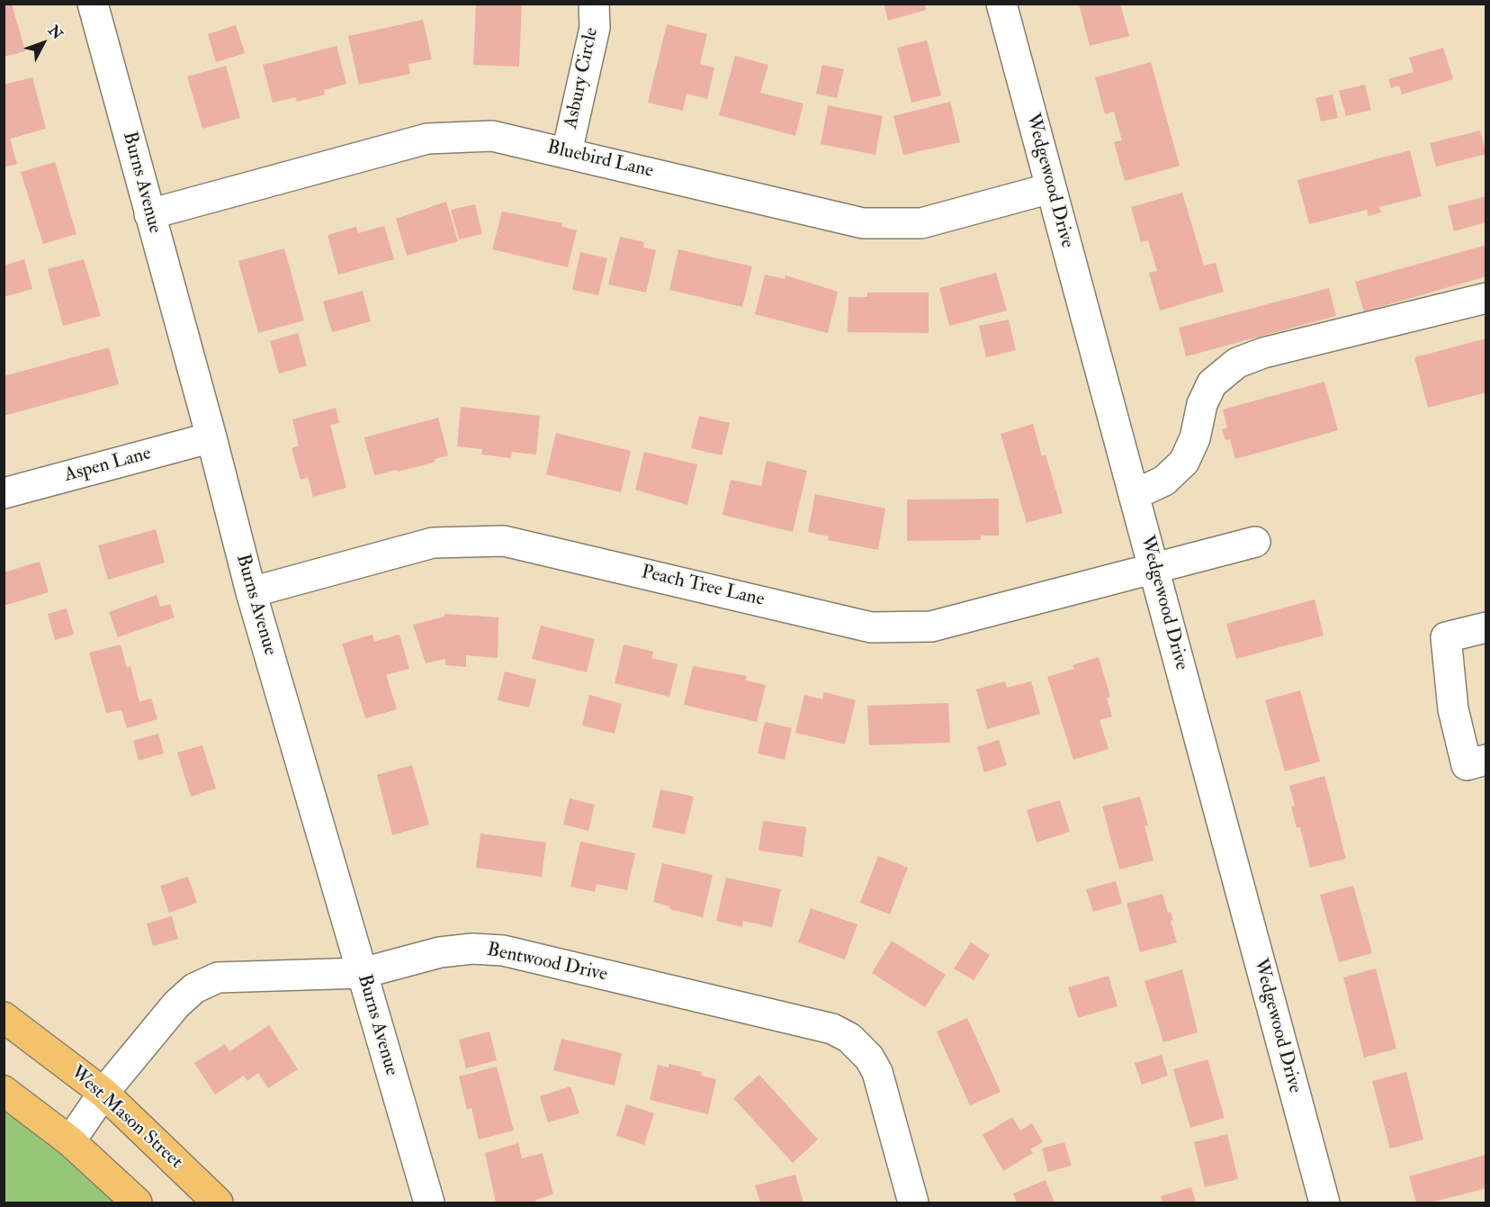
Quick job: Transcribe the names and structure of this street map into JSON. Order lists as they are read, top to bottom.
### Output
{
  "streets": {
    "main road": ["West Mason Street"],
    "street": [
      "Asbury Circle",
      "Bluebird Lane",
      "Wedgewood Drive",
      "Burns Avenue",
      "Aspen Lane",
      "Peach Tree Lane",
      "Bentwood Drive"
    ]
  },
  "crossings": [
    ["Asbury Circle", "Bluebird Lane"],
    ["Bluebird Lane", "Wedgewood Drive"],
    ["Bluebird Lane", "Burns Avenue"],
    ["Wedgewood Drive", "Peach Tree Lane"],
    ["Burns Avenue", "Aspen Lane"],
    ["Burns Avenue", "Peach Tree Lane"],
    ["Burns Avenue", "Bentwood Drive"],
    ["Bentwood Drive", "West Mason Street"]
  ],
  "north": "top right"
}
